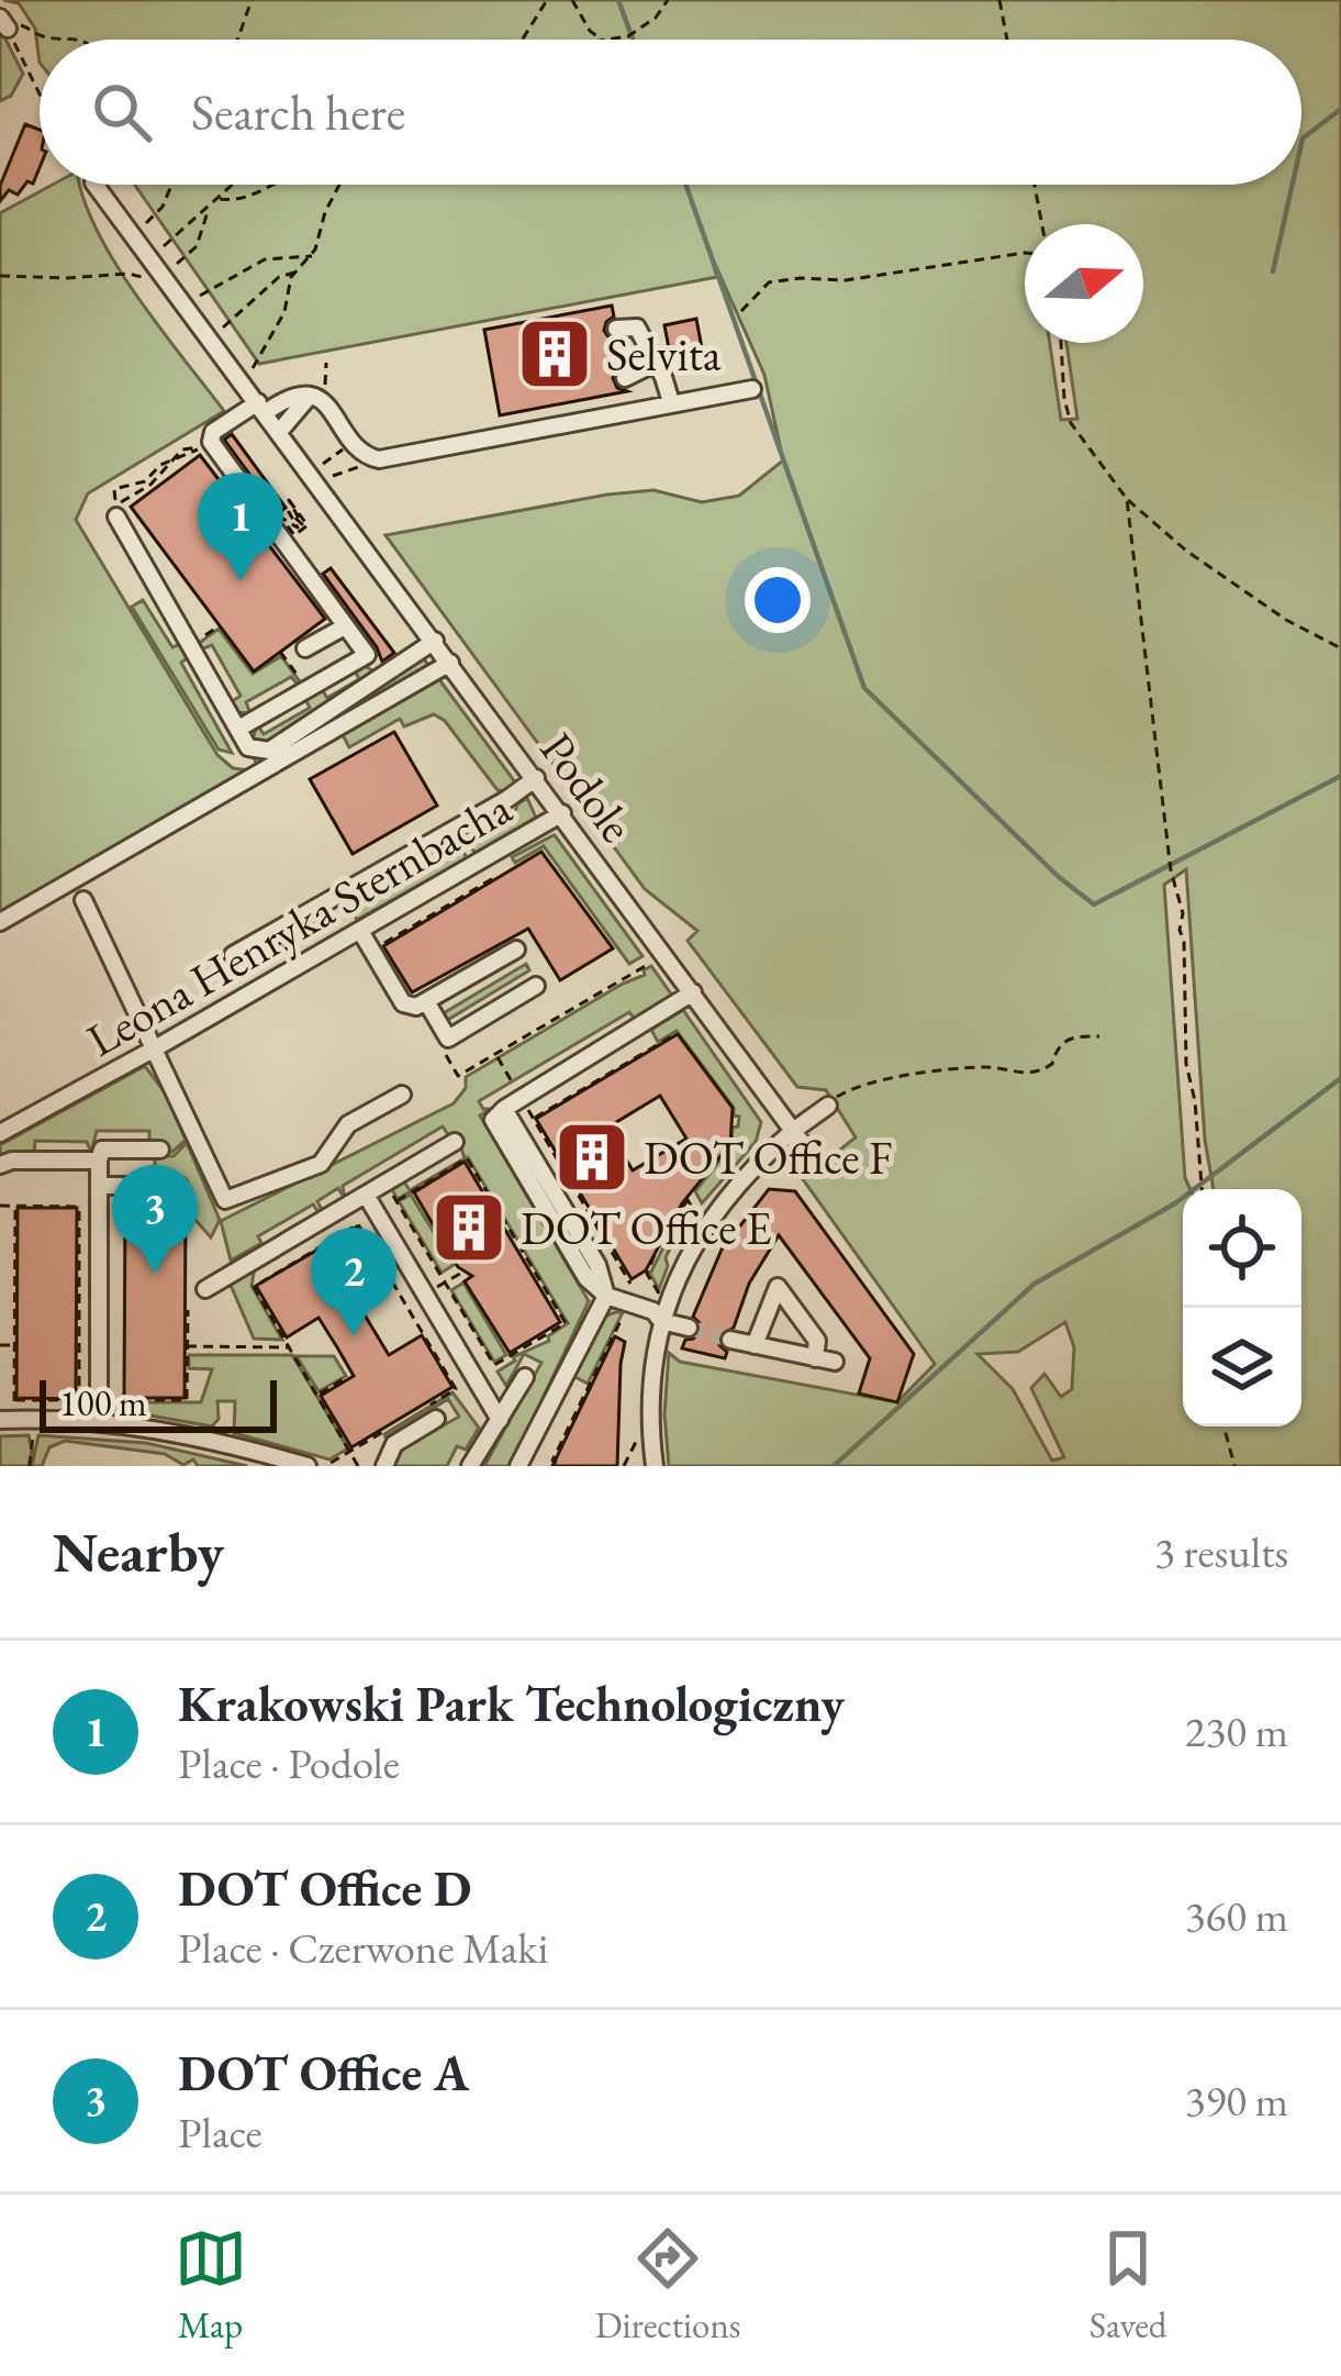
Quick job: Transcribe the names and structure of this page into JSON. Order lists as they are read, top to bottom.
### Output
{
  "streets": {
    "street": ["Podole", "Leona Henryka Sternbacha"]
  },
  "crossings": [
    ["Podole", "Leona Henryka Sternbacha"]
  ],
  "places": {
    "building": ["Selvita", "DOT Office F", "DOT Office E"]
  },
  "scale_bar": "100 m",
  "north": "right",
  "page": {
    "search": "Search here",
    "pins": ["1", "3", "2"],
    "scale": "100 m",
    "heading": ["Nearby", "3 results"],
    "list": [
      {
        "mark": "1",
        "name": "Krakowski Park Technologiczny",
        "note": "Place · Podole",
        "value": "230 m"
      },
      {
        "mark": "2",
        "name": "DOT Office D",
        "note": "Place · Czerwone Maki",
        "value": "360 m"
      },
      {
        "mark": "3",
        "name": "DOT Office A",
        "note": "Place",
        "value": "390 m"
      }
    ],
    "nav": ["Map", "Directions", "Saved"]
  }
}
